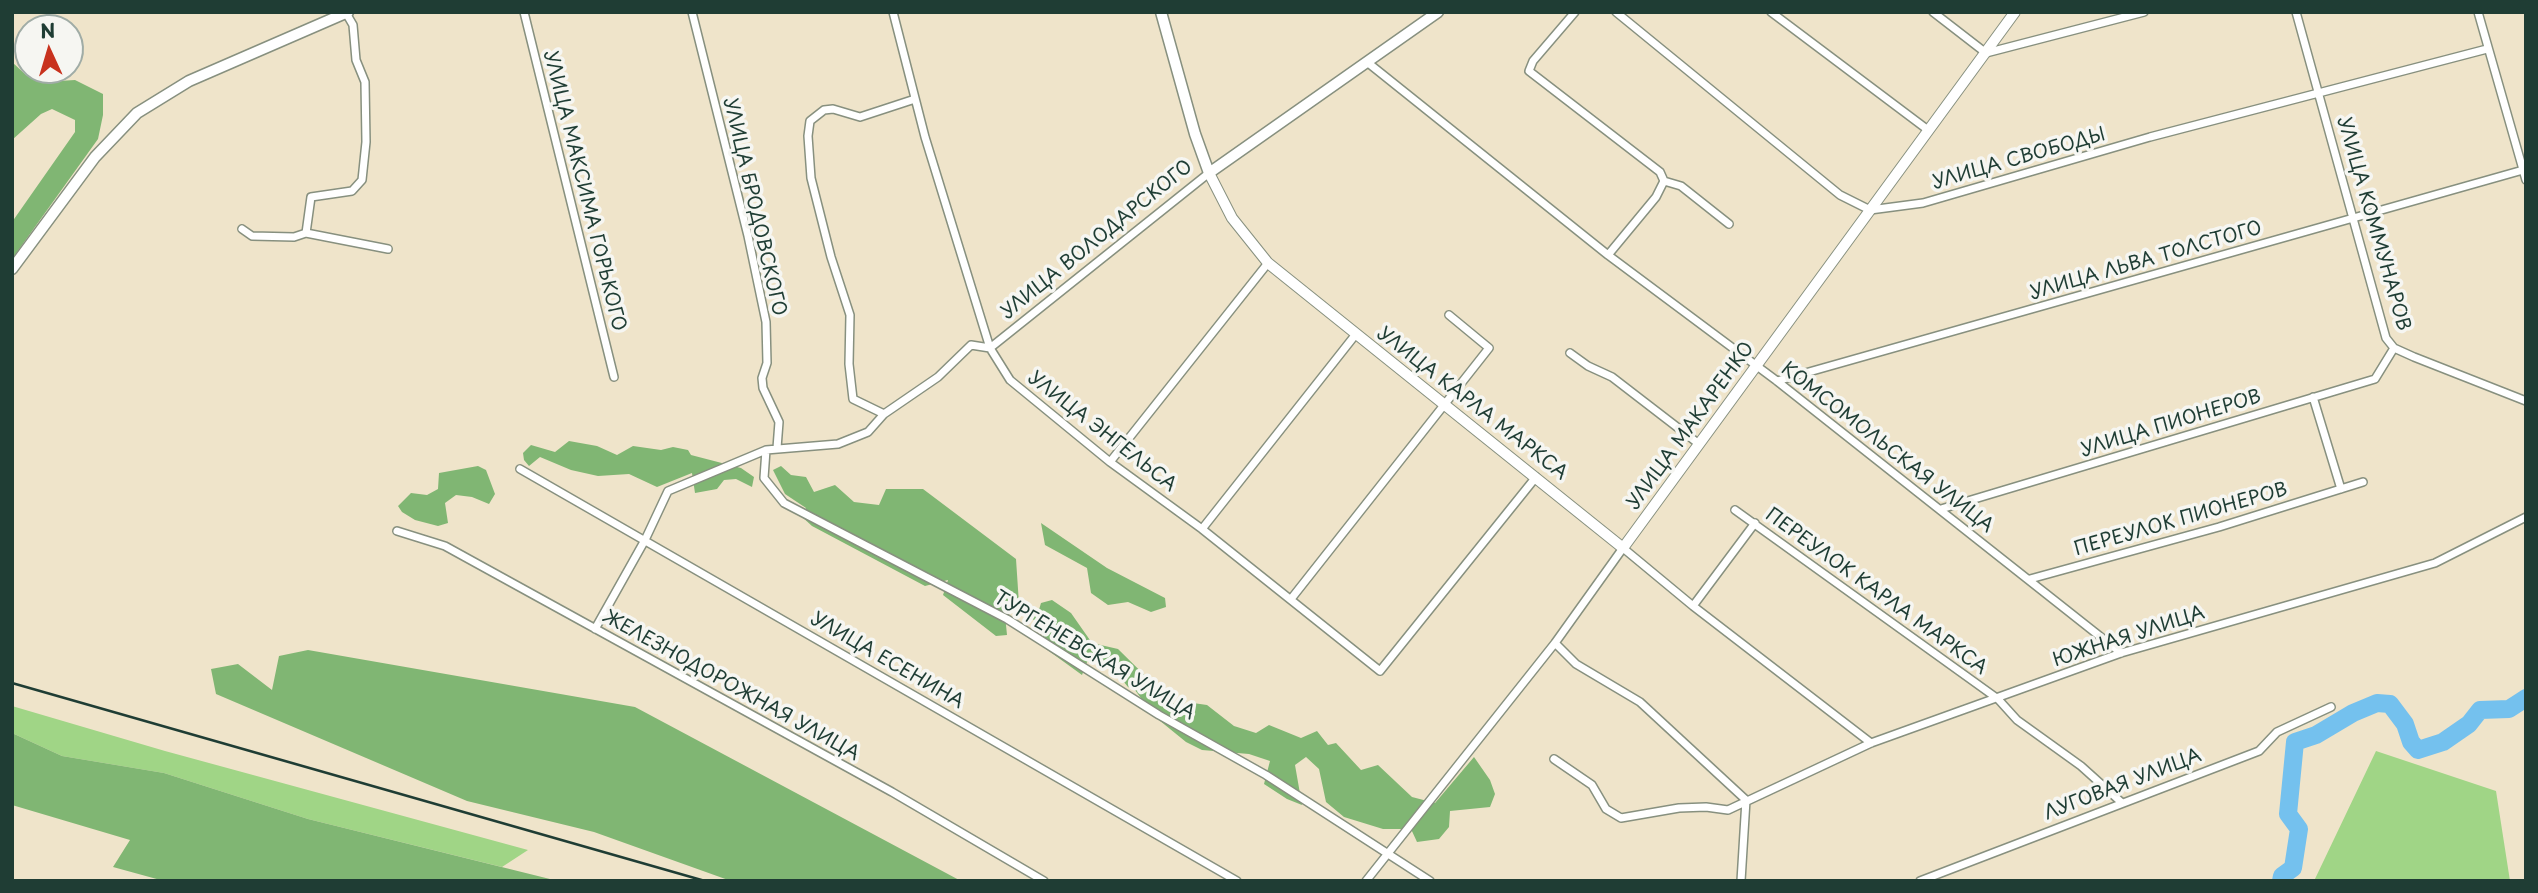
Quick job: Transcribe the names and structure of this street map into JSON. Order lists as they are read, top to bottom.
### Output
{
  "streets": {
    "main road": ["УЛИЦА ВОЛОДАРСКОГО", "УЛИЦА КАРЛА МАРКСА"],
    "street": [
      "УЛИЦА СВОБОДЫ",
      "УЛИЦА МАКСИМА ГОРЬКОГО",
      "УЛИЦА БРОДОВСКОГО",
      "УЛИЦА КОММУНАРОВ",
      "УЛИЦА ЛЬВА ТОЛСТОГО",
      "УЛИЦА ПИОНЕРОВ",
      "УЛИЦА МАКАРЕНКО",
      "УЛИЦА ЭНГЕЛЬСА",
      "КОМСОМОЛЬСКАЯ УЛИЦА",
      "ПЕРЕУЛОК ПИОНЕРОВ",
      "ПЕРЕУЛОК КАРЛА МАРКСА",
      "ЮЖНАЯ УЛИЦА",
      "ТУРГЕНЕВСКАЯ УЛИЦА",
      "УЛИЦА ЕСЕНИНА",
      "ЖЕЛЕЗНОДОРОЖНАЯ УЛИЦА",
      "ЛУГОВАЯ УЛИЦА"
    ]
  },
  "crossings": [
    ["УЛИЦА СВОБОДЫ", "УЛИЦА КОММУНАРОВ"],
    ["УЛИЦА СВОБОДЫ", "УЛИЦА МАКАРЕНКО"],
    ["УЛИЦА БРОДОВСКОГО", "УЛИЦА ВОЛОДАРСКОГО"],
    ["УЛИЦА КОММУНАРОВ", "УЛИЦА ЛЬВА ТОЛСТОГО"],
    ["УЛИЦА КОММУНАРОВ", "УЛИЦА ПИОНЕРОВ"],
    ["УЛИЦА ВОЛОДАРСКОГО", "УЛИЦА КАРЛА МАРКСА"],
    ["УЛИЦА ВОЛОДАРСКОГО", "УЛИЦА ЭНГЕЛЬСА"],
    ["УЛИЦА ВОЛОДАРСКОГО", "КОМСОМОЛЬСКАЯ УЛИЦА"],
    ["УЛИЦА ВОЛОДАРСКОГО", "ТУРГЕНЕВСКАЯ УЛИЦА"],
    ["УЛИЦА ВОЛОДАРСКОГО", "УЛИЦА ЕСЕНИНА"],
    ["УЛИЦА ВОЛОДАРСКОГО", "ЖЕЛЕЗНОДОРОЖНАЯ УЛИЦА"],
    ["УЛИЦА ЛЬВА ТОЛСТОГО", "КОМСОМОЛЬСКАЯ УЛИЦА"],
    ["УЛИЦА КАРЛА МАРКСА", "УЛИЦА МАКАРЕНКО"],
    ["УЛИЦА КАРЛА МАРКСА", "УЛИЦА ЭНГЕЛЬСА"],
    ["УЛИЦА КАРЛА МАРКСА", "ЮЖНАЯ УЛИЦА"],
    ["УЛИЦА ПИОНЕРОВ", "КОМСОМОЛЬСКАЯ УЛИЦА"],
    ["УЛИЦА МАКАРЕНКО", "КОМСОМОЛЬСКАЯ УЛИЦА"],
    ["УЛИЦА МАКАРЕНКО", "ТУРГЕНЕВСКАЯ УЛИЦА"],
    ["КОМСОМОЛЬСКАЯ УЛИЦА", "ПЕРЕУЛОК ПИОНЕРОВ"],
    ["КОМСОМОЛЬСКАЯ УЛИЦА", "ЮЖНАЯ УЛИЦА"],
    ["ПЕРЕУЛОК КАРЛА МАРКСА", "ЮЖНАЯ УЛИЦА"],
    ["ПЕРЕУЛОК КАРЛА МАРКСА", "ЛУГОВАЯ УЛИЦА"]
  ],
  "north": "top"
}
